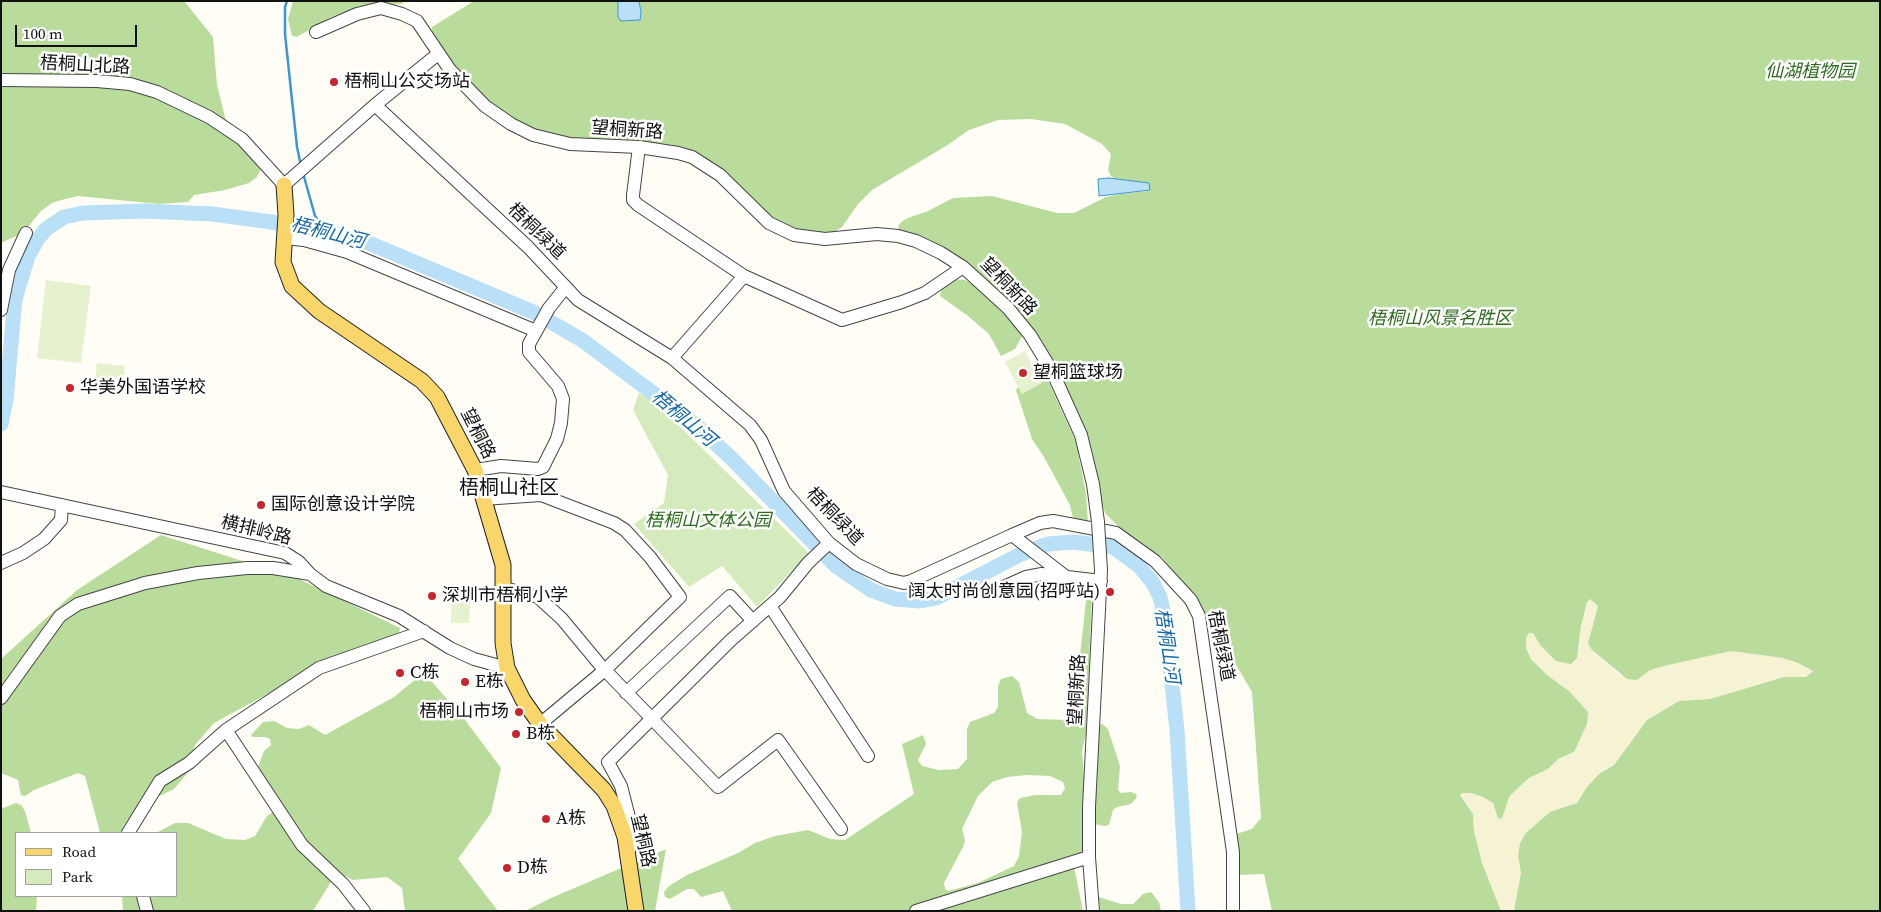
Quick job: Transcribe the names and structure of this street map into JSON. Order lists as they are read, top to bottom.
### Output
{
  "streets": {
    "main road": ["望桐路"],
    "street": [
      "梧桐山北路",
      "望桐新路",
      "梧桐绿道",
      "横排岭路"
    ]
  },
  "crossings": [
    ["梧桐山北路", "望桐路"],
    ["望桐路", "横排岭路"]
  ],
  "districts": ["梧桐山社区"],
  "water": ["梧桐山河"],
  "parks": ["仙湖植物园", "梧桐山风景名胜区", "梧桐山文体公园"],
  "places": [
    "梧桐山公交场站",
    "望桐篮球场",
    "华美外国语学校",
    "国际创意设计学院",
    "阔太时尚创意园(招呼站)",
    "深圳市梧桐小学",
    "C栋",
    "E栋",
    "梧桐山市场",
    "B栋",
    "A栋",
    "D栋"
  ],
  "legend": ["Road", "Park"],
  "scale_bar": "100 m"
}
